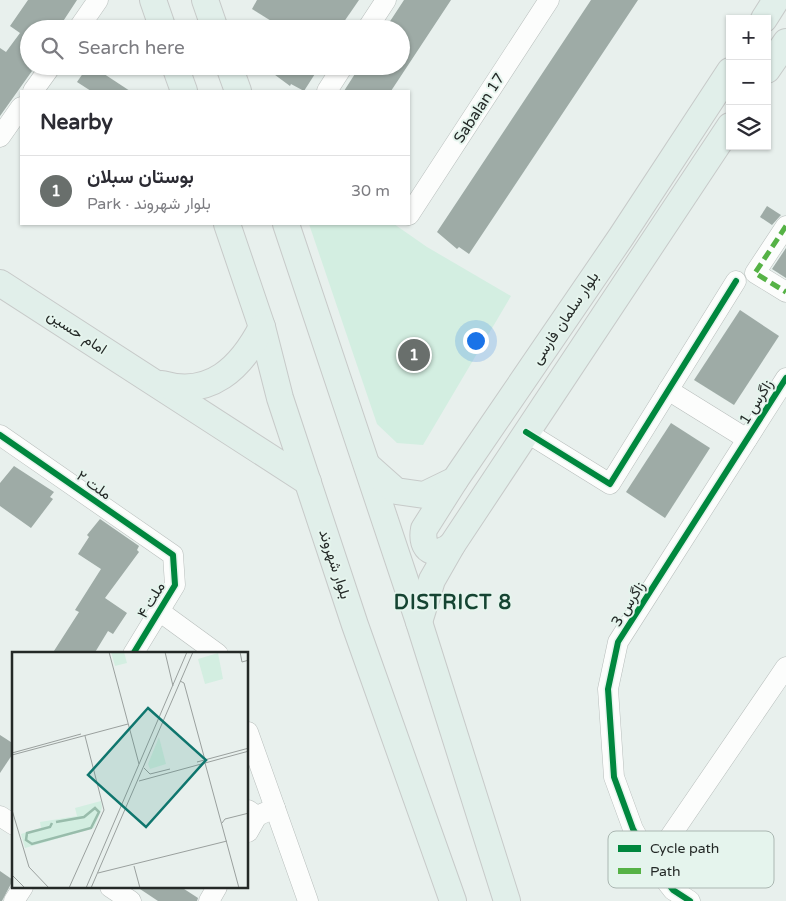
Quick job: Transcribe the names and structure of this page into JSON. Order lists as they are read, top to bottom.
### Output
{
  "streets": {
    "main road": ["بلوار سلمان فارسی", "امام حسین", "بلوار شهروند"],
    "street": [
      "Sabalan 17",
      "زاگرس 1",
      "ملت ۲",
      "ملت ۴",
      "زاگرس 3"
    ]
  },
  "crossings": [
    ["امام حسین", "بلوار شهروند"],
    ["زاگرس 1", "زاگرس 3"],
    ["ملت ۲", "ملت ۴"]
  ],
  "districts": ["DISTRICT 8"],
  "legend": ["Cycle path", "Path"],
  "page": {
    "map_buttons": ["+", "−"],
    "search": "Search here",
    "heading": "Nearby",
    "list": [
      {
        "mark": "1",
        "name": "بوستان سبلان",
        "note": "Park · بلوار شهروند",
        "value": "30 m"
      }
    ],
    "pins": "1"
  }
}
